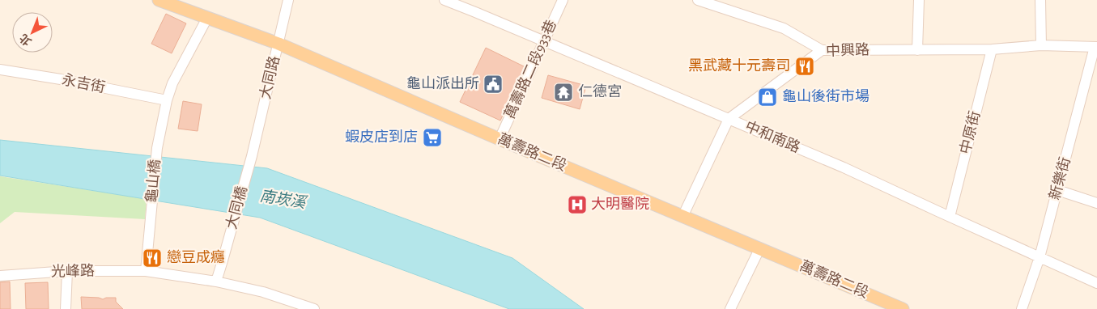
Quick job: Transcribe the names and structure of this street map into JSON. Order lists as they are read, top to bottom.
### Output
{
  "streets": {
    "main road": ["萬壽路二段"],
    "street": [
      "中興路",
      "萬壽路二段933巷",
      "大同路",
      "永吉街",
      "中原街",
      "中和南路",
      "新樂街",
      "龜山橋",
      "大同橋",
      "光峰路"
    ]
  },
  "crossings": [
    ["中興路", "中原街"],
    ["中興路", "中和南路"],
    ["中興路", "萬壽路二段"],
    ["中興路", "新樂街"],
    ["萬壽路二段933巷", "中和南路"],
    ["萬壽路二段933巷", "萬壽路二段"],
    ["大同路", "萬壽路二段"],
    ["大同路", "大同橋"],
    ["永吉街", "龜山橋"],
    ["中原街", "中和南路"],
    ["中和南路", "新樂街"],
    ["龜山橋", "光峰路"],
    ["大同橋", "光峰路"]
  ],
  "water": ["南崁溪"],
  "places": {
    "restaurant": ["黑武藏十元壽司", "戀豆成癮"],
    "public building": ["龜山派出所"],
    "temple": ["仁德宮"],
    "shop": ["龜山後街市場"],
    "supermarket": ["蝦皮店到店"],
    "hospital": ["大明醫院"]
  },
  "north": "bottom left"
}
